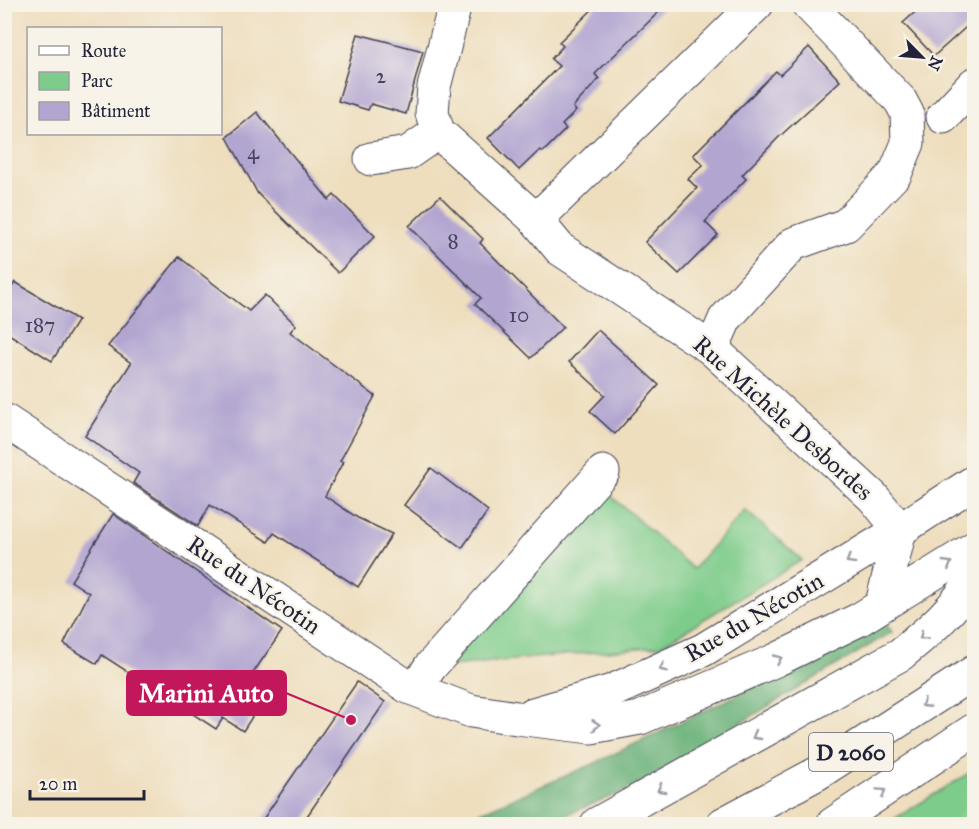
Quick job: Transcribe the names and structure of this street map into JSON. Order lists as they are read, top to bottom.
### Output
{
  "streets": {
    "street": ["Rue Michèle Desbordes", "Rue du Nécotin", "D 2060"]
  },
  "crossings": [
    ["Rue Michèle Desbordes", "Rue du Nécotin"]
  ],
  "places": ["Marini Auto"],
  "house_numbers": [
    "2",
    "4",
    "8",
    "10",
    "187"
  ],
  "legend": ["Route", "Parc", "Bâtiment"],
  "scale_bar": "20 m",
  "north": "bottom right"
}
